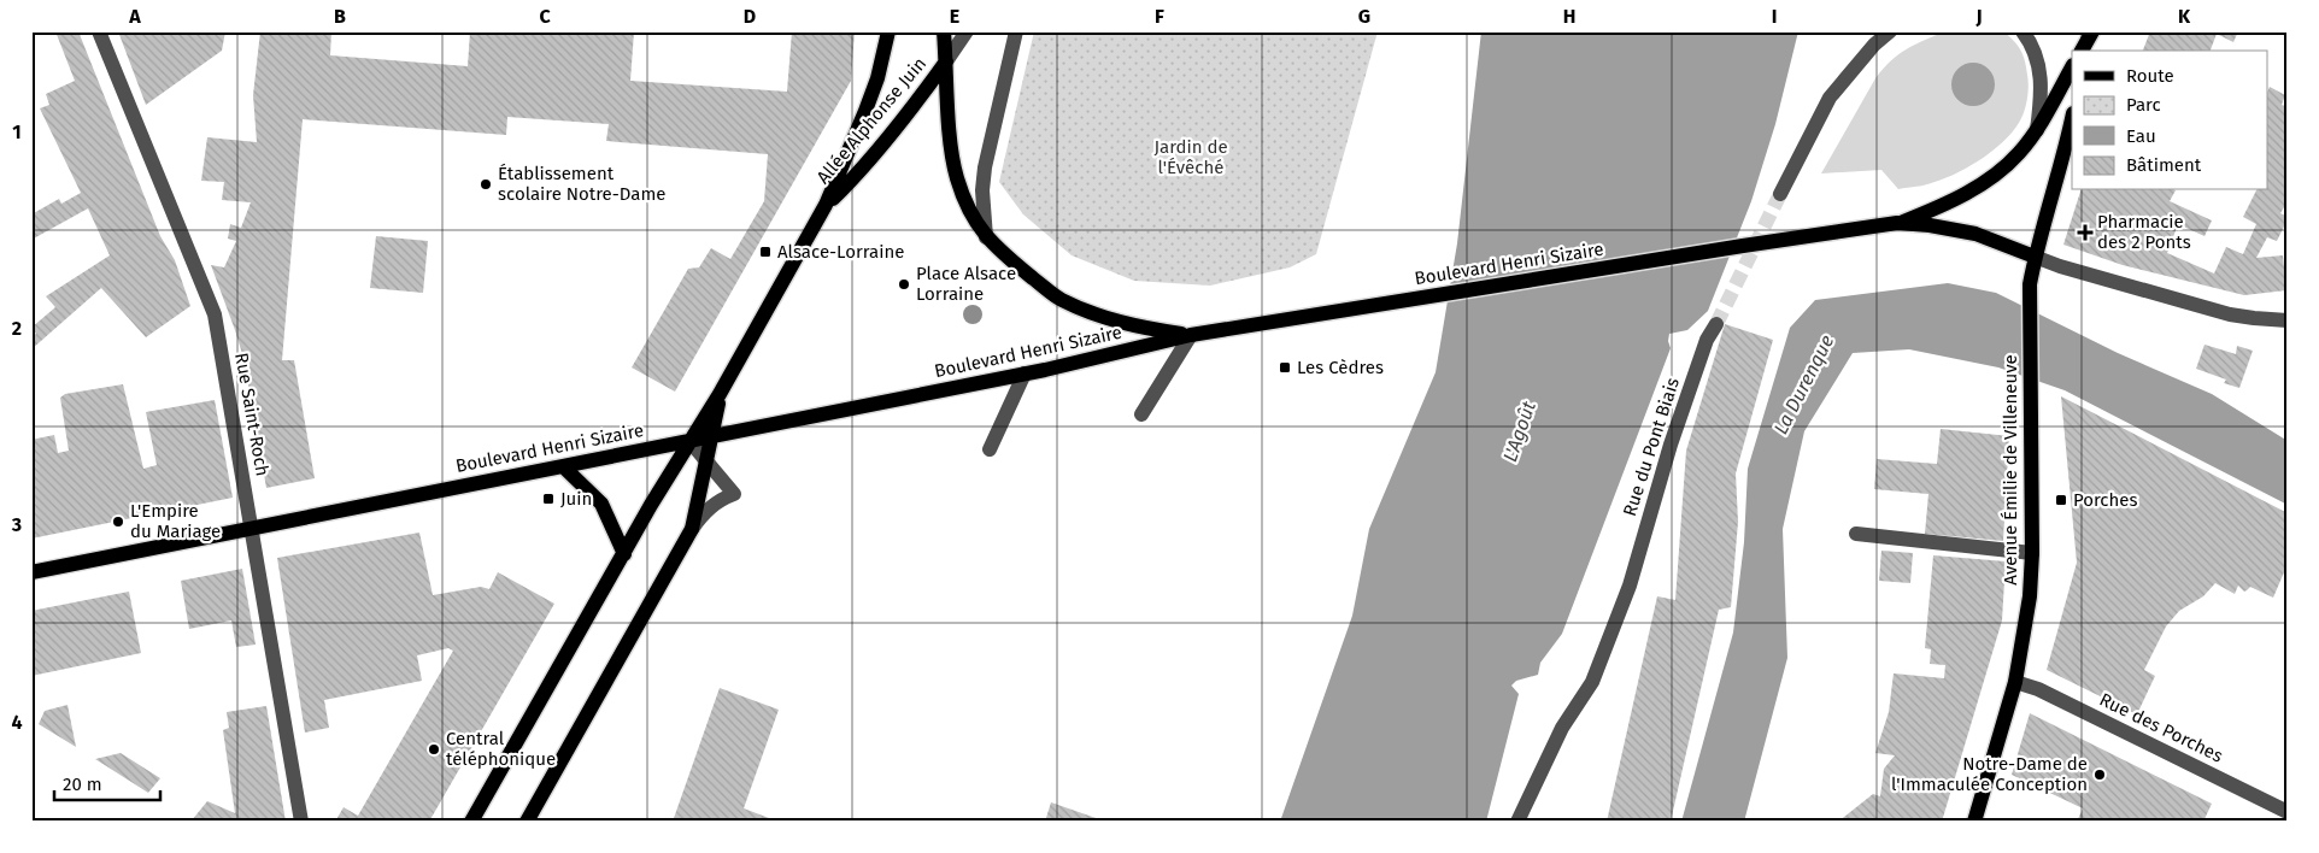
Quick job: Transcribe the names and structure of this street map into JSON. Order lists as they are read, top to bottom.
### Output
{
  "streets": {
    "main road": ["Allée Alphonse Juin", "Boulevard Henri Sizaire", "Avenue Émilie de Villeneuve"],
    "street": ["Rue Saint-Roch", "Rue du Pont Biais", "Rue des Porches"]
  },
  "crossings": [
    ["Allée Alphonse Juin", "Boulevard Henri Sizaire"],
    ["Boulevard Henri Sizaire", "Rue Saint-Roch"],
    ["Boulevard Henri Sizaire", "Avenue Émilie de Villeneuve"],
    ["Avenue Émilie de Villeneuve", "Rue des Porches"]
  ],
  "water": ["La Durenque", "L'Agoût"],
  "parks": ["Jardin de l'Évêché"],
  "places": {
    "other": [
      "Établissement scolaire Notre-Dame",
      "Place Alsace Lorraine",
      "L'Empire du Mariage",
      "Central téléphonique",
      "Notre-Dame de l'Immaculée Conception"
    ],
    "health": ["Pharmacie des 2 Ponts"],
    "transit": [
      "Alsace-Lorraine",
      "Les Cèdres",
      "Juin",
      "Porches"
    ]
  },
  "legend": [
    "Route",
    "Parc",
    "Eau",
    "Bâtiment"
  ],
  "scale_bar": "20 m",
  "grid": {
    "columns": [
      "A",
      "B",
      "C",
      "D",
      "E",
      "F",
      "G",
      "H",
      "I",
      "J",
      "K"
    ],
    "rows": [
      "1",
      "2",
      "3",
      "4"
    ]
  }
}
